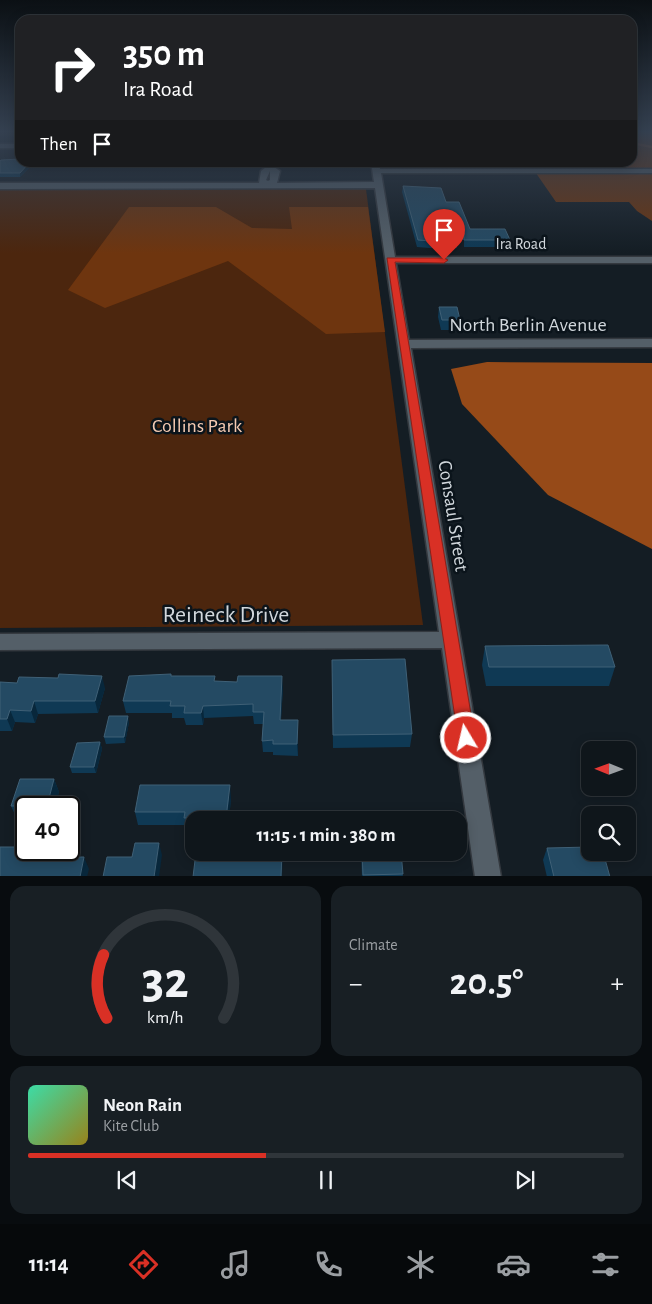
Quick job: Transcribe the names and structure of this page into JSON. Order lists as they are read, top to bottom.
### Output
{
  "streets": {
    "street": [
      "Ira Road",
      "North Berlin Avenue",
      "Consaul Street",
      "Reineck Drive"
    ]
  },
  "crossings": [
    ["Ira Road", "Consaul Street"],
    ["North Berlin Avenue", "Consaul Street"],
    ["Consaul Street", "Reineck Drive"]
  ],
  "parks": ["Collins Park"],
  "north": "left",
  "page": {
    "turn": ["350 m", "Ira Road"],
    "then": "Then",
    "limit": "40",
    "trip": "11:15 · 1 min · 380 m",
    "tile": "Climate",
    "heat": ["−", "20.5°", "+"],
    "song": ["Neon Rain", "Kite Club"],
    "tabs": "11:14",
    "gauge": ["32", "km/h"]
  }
}
